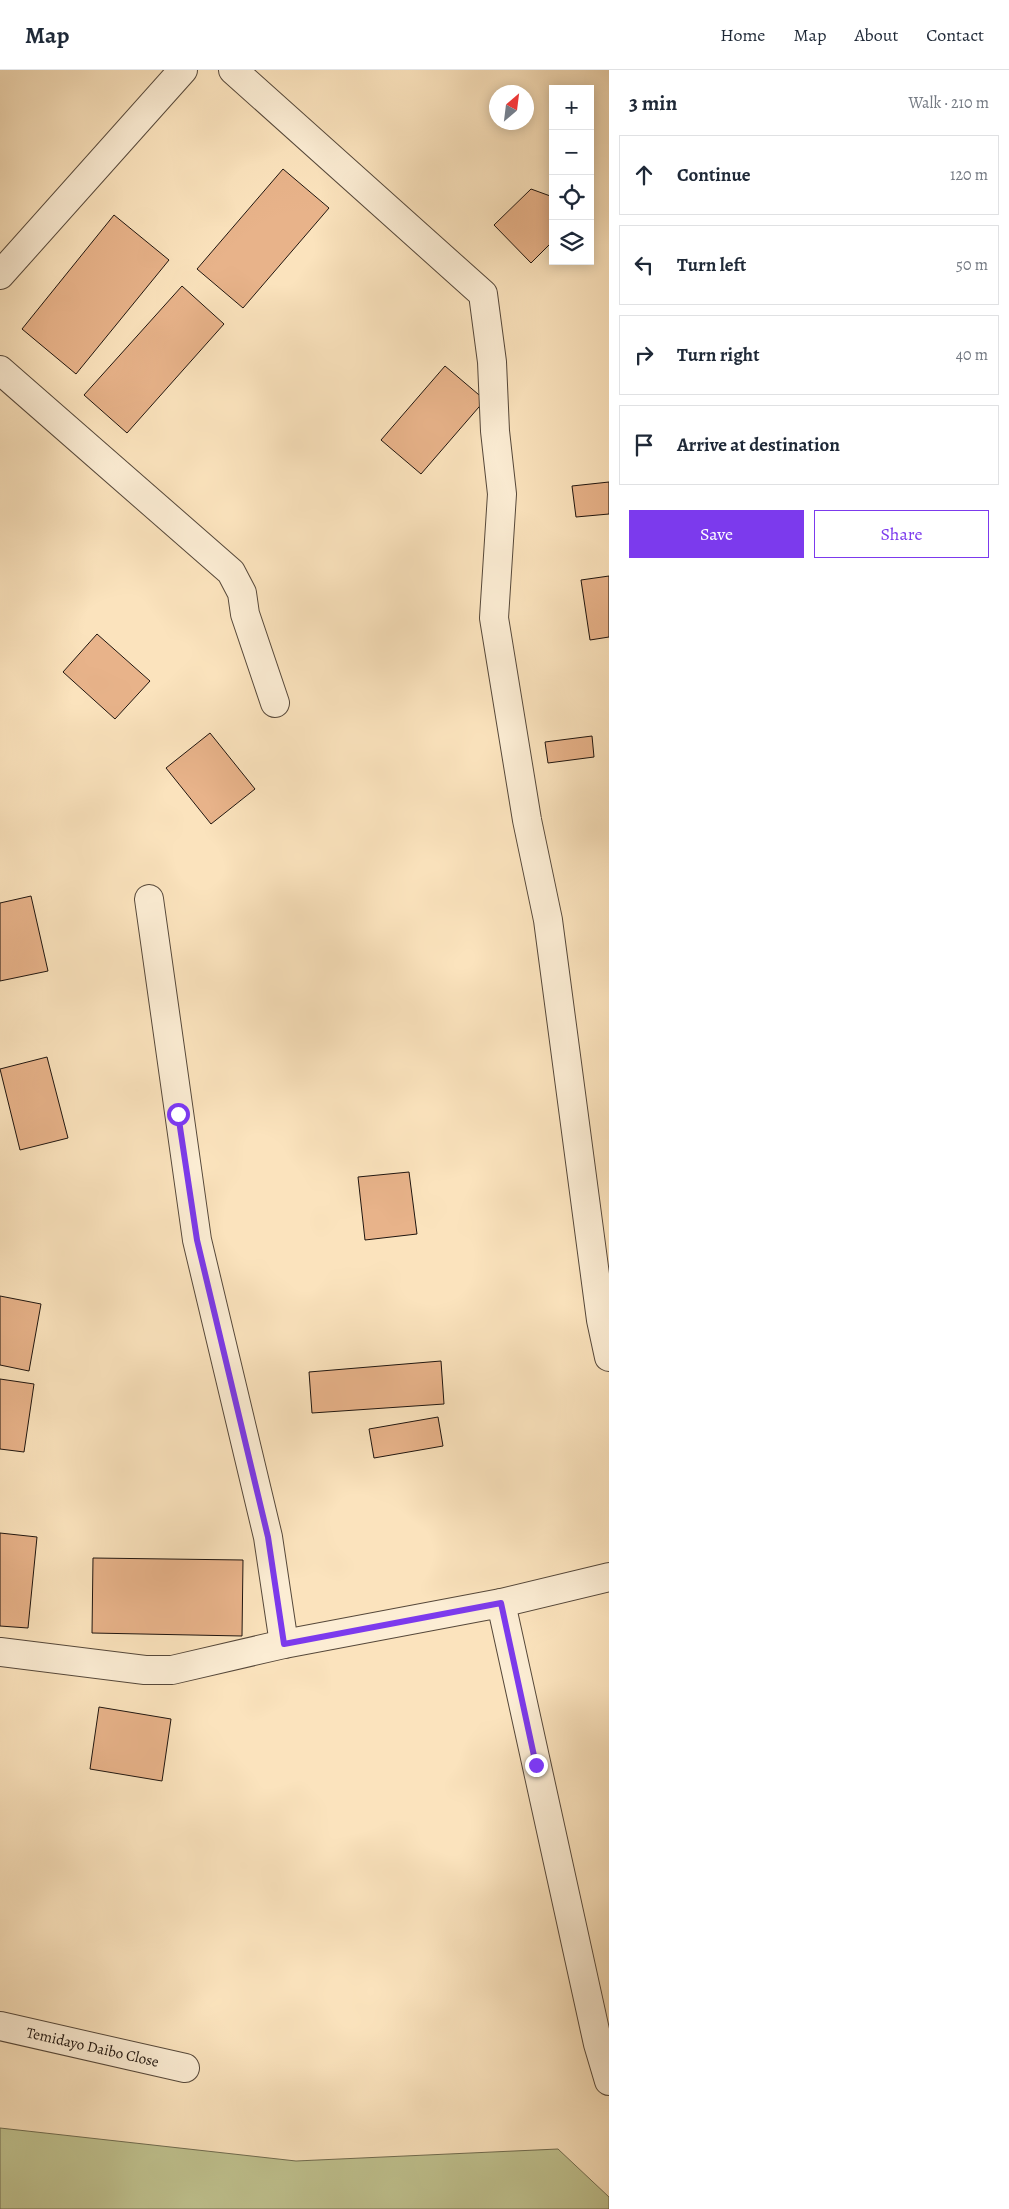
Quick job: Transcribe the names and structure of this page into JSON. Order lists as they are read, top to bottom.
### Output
{
  "streets": {
    "street": ["Temidayo Daibo Close"]
  },
  "north": "top right",
  "page": {
    "header": "Map",
    "nav": [
      "Home",
      "Map",
      "About",
      "Contact"
    ],
    "heading": ["3 min", "Walk · 210 m"],
    "map_buttons": ["+", "−"],
    "list": [
      ["Continue", "120 m"],
      ["Turn left", "50 m"],
      ["Turn right", "40 m"],
      "Arrive at destination"
    ],
    "buttons": ["Save", "Share"]
  }
}
